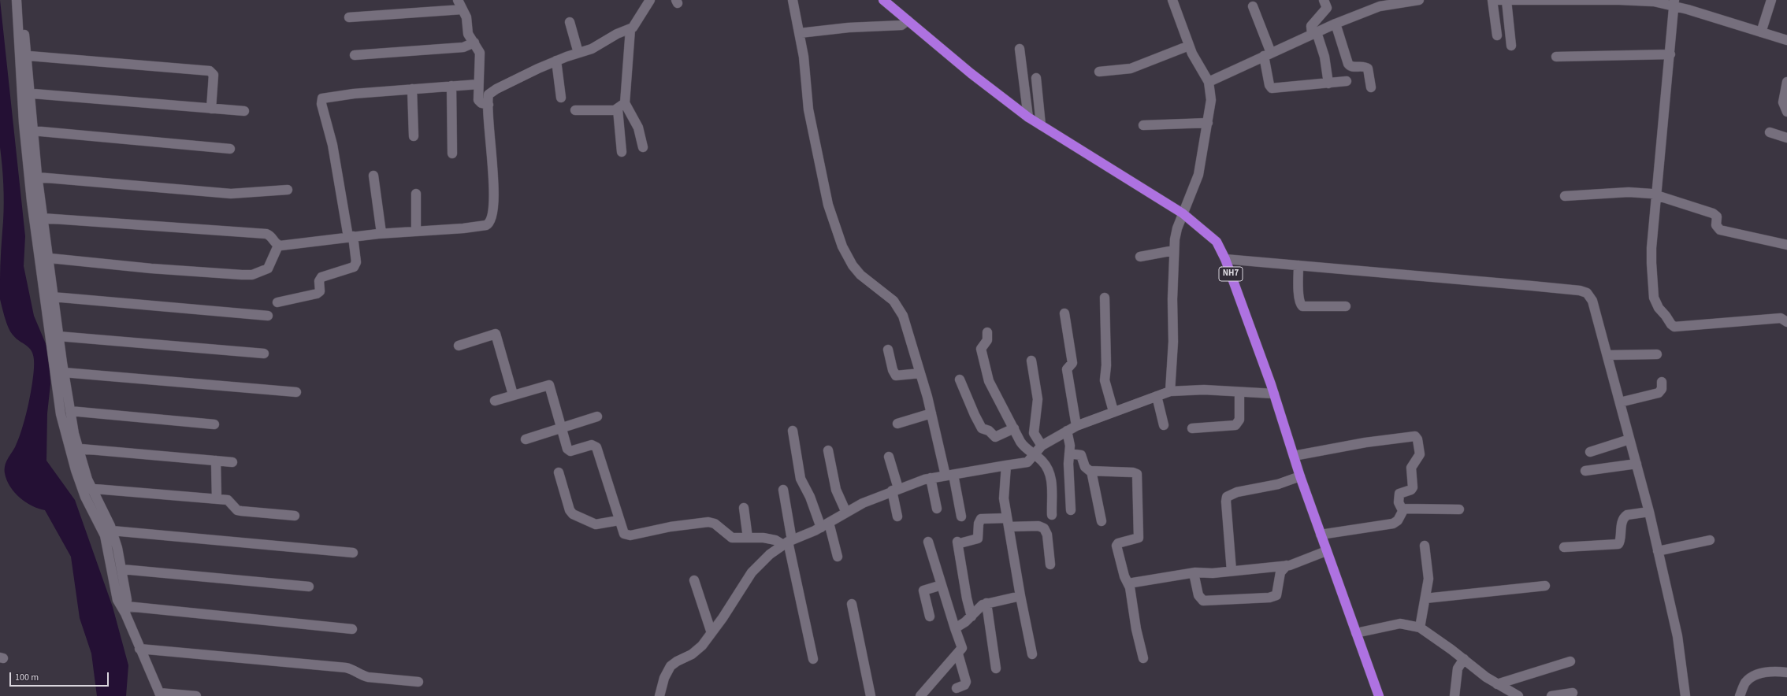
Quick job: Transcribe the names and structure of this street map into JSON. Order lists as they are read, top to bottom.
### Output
{
  "streets": {
    "highway": ["NH7"]
  },
  "scale_bar": "100 m"
}
